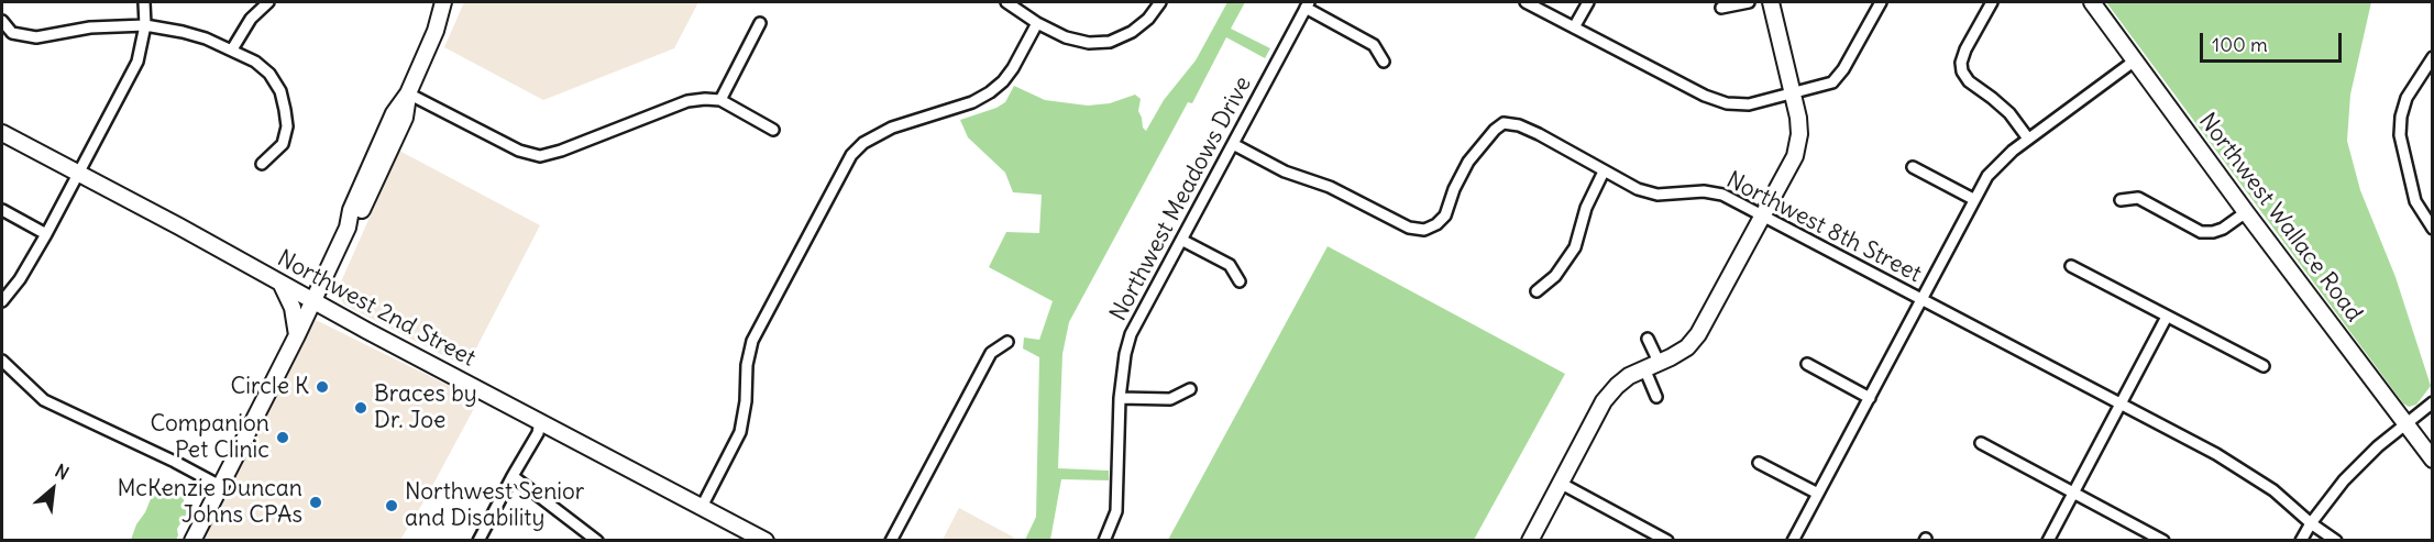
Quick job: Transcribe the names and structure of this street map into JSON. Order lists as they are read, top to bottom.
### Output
{
  "streets": {
    "street": [
      "Northwest Meadows Drive",
      "Northwest Wallace Road",
      "Northwest 8th Street",
      "Northwest 2nd Street"
    ]
  },
  "crossings": [
    ["Northwest Meadows Drive", "Northwest 8th Street"]
  ],
  "places": [
    "Circle K",
    "Braces by Dr. Joe",
    "Companion Pet Clinic",
    "McKenzie Duncan Johns CPAs",
    "Northwest Senior and Disability"
  ],
  "scale_bar": "100 m",
  "north": "top right"
}
